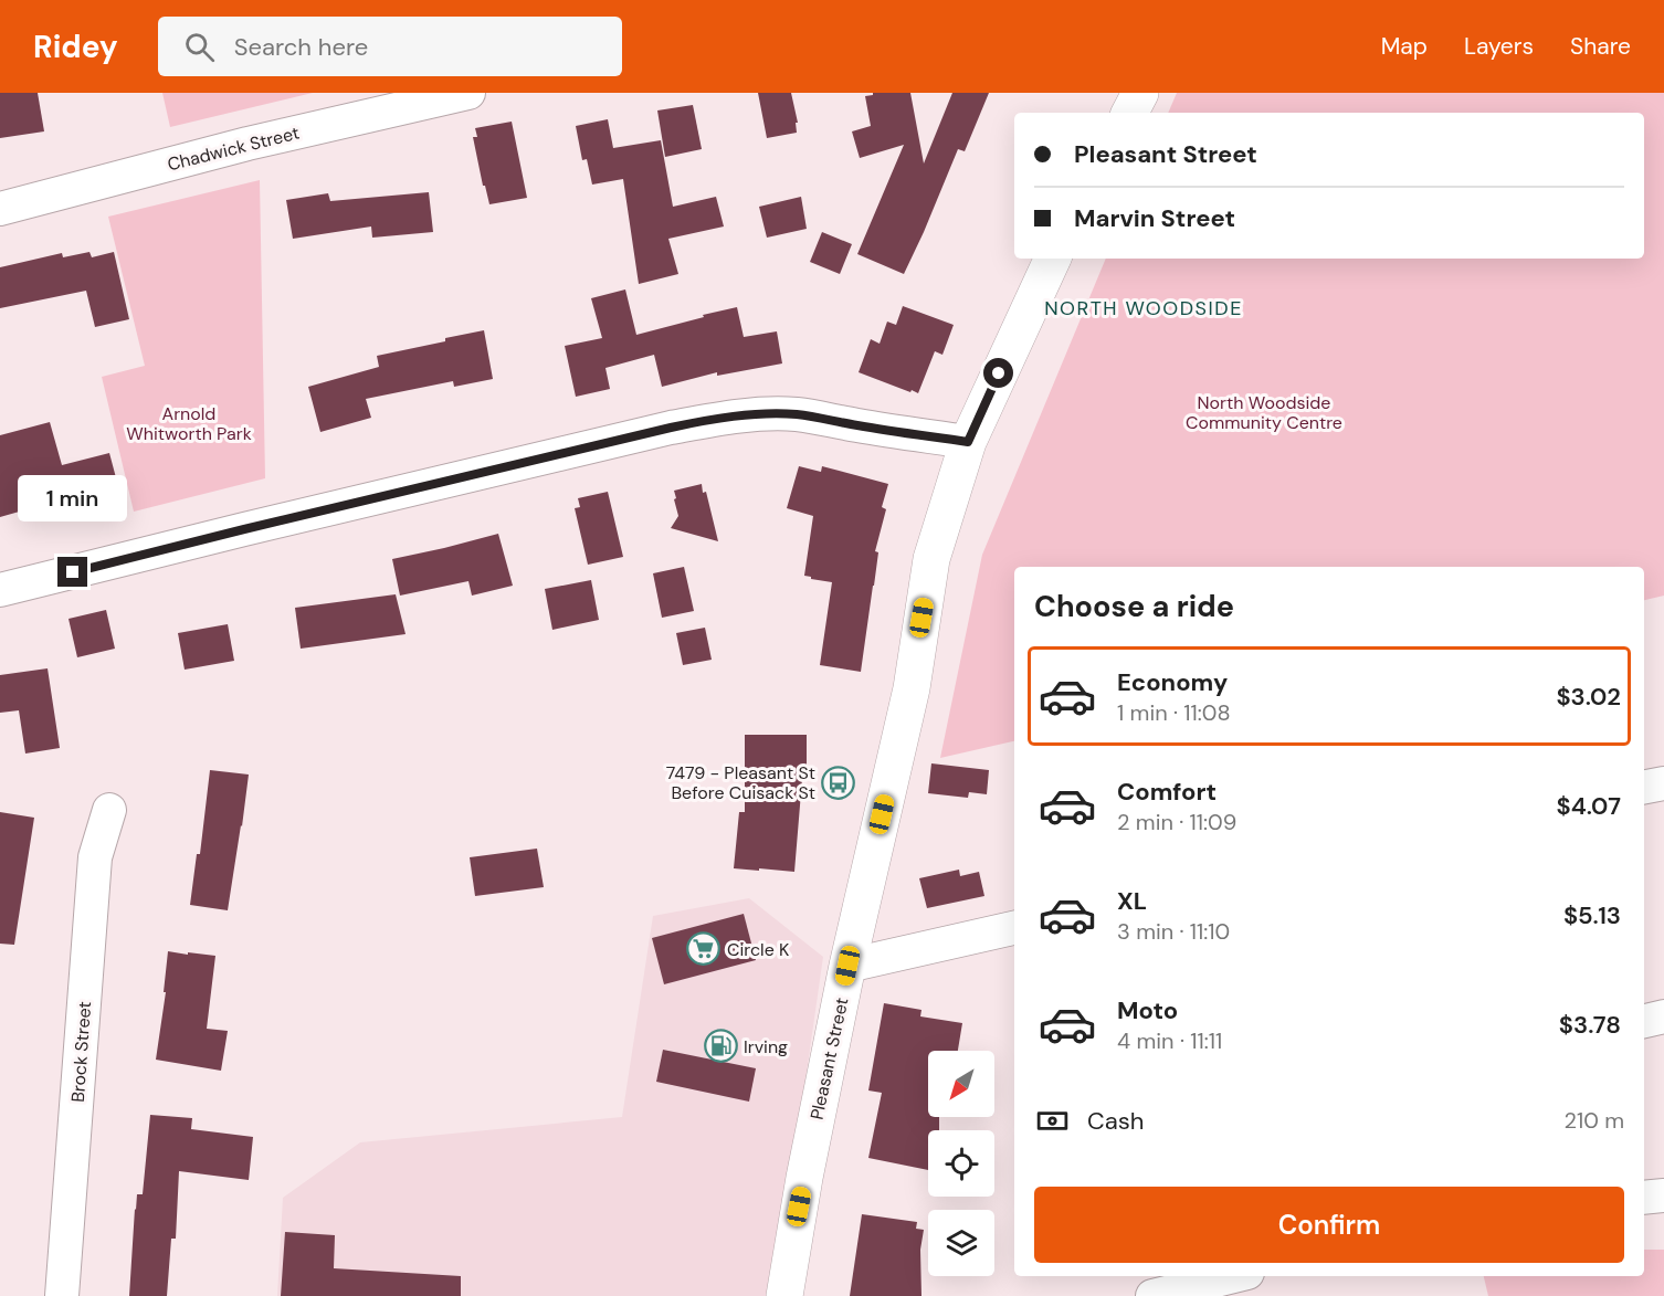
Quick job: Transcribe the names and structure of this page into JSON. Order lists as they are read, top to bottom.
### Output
{
  "streets": {
    "main road": ["Pleasant Street"],
    "street": ["Chadwick Street", "Brock Street"]
  },
  "districts": ["NORTH WOODSIDE"],
  "parks": ["North Woodside Community Centre", "Arnold Whitworth Park"],
  "places": {
    "bus stop": ["7479 - Pleasant St Before Cuisack St"],
    "supermarket": ["Circle K"],
    "fuel station": ["Irving"]
  },
  "north": "bottom left",
  "page": {
    "header": "Ridey",
    "search": "Search here",
    "nav": ["Map", "Layers", "Share"],
    "banner": ["Pleasant Street", "Marvin Street"],
    "bubble": "1 min",
    "heading": "Choose a ride",
    "list": [
      {
        "name": "Economy",
        "note": "1 min · 11:08",
        "value": "$3.02"
      },
      {
        "name": "Comfort",
        "note": "2 min · 11:09",
        "value": "$4.07"
      },
      {
        "name": "XL",
        "note": "3 min · 11:10",
        "value": "$5.13"
      },
      {
        "name": "Moto",
        "note": "4 min · 11:11",
        "value": "$3.78"
      }
    ],
    "pay": ["Cash", "210 m"],
    "buttons": "Confirm"
  }
}
